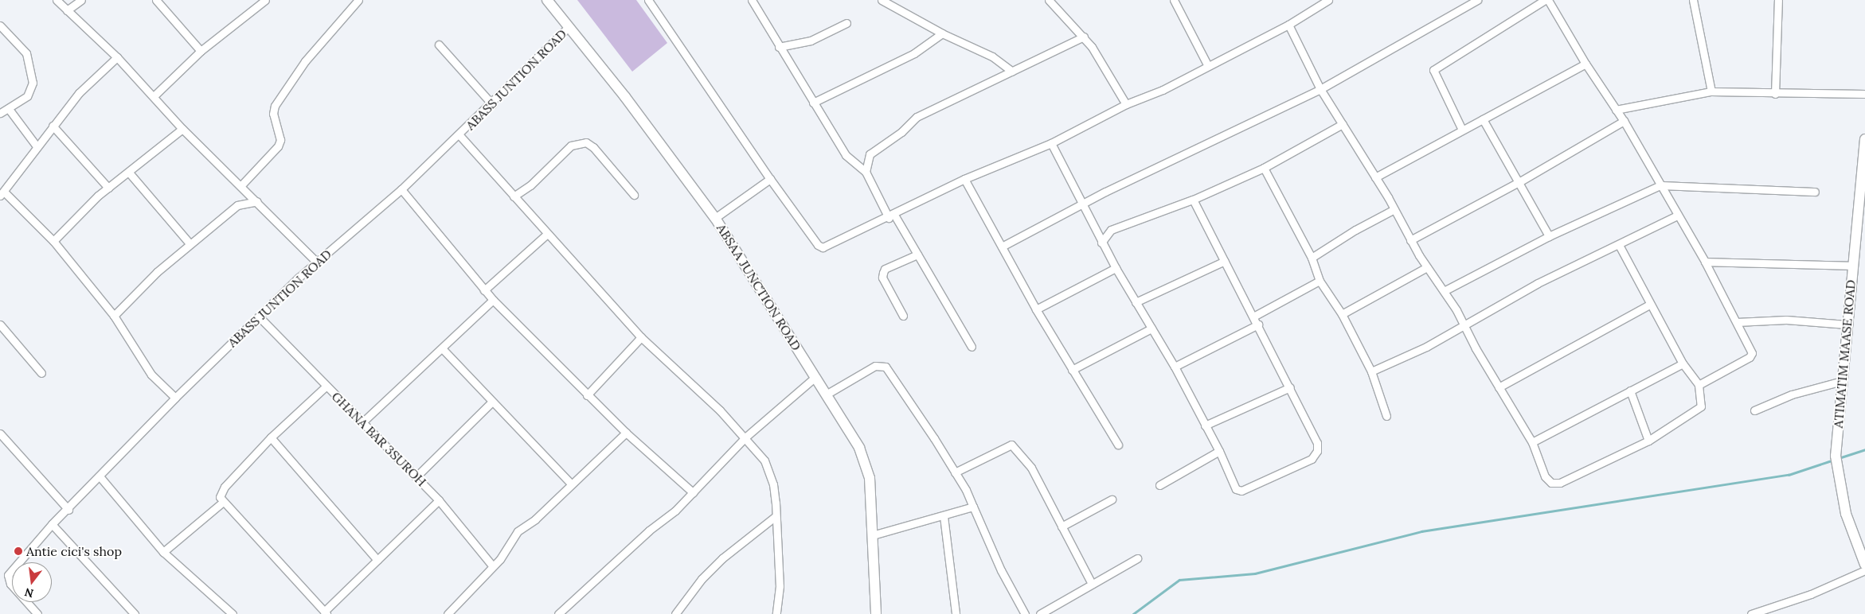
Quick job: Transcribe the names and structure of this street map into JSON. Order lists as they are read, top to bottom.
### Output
{
  "streets": {
    "street": [
      "ABASS JUNTION ROAD",
      "ABSAA JUNCTION ROAD",
      "ATIMATIM MAASE ROAD",
      "GHANA BAR 3SUROH"
    ]
  },
  "crossings": [
    ["ABASS JUNTION ROAD", "ABSAA JUNCTION ROAD"],
    ["ABASS JUNTION ROAD", "GHANA BAR 3SUROH"]
  ],
  "places": ["Antie cici's shop"],
  "north": "bottom"
}
